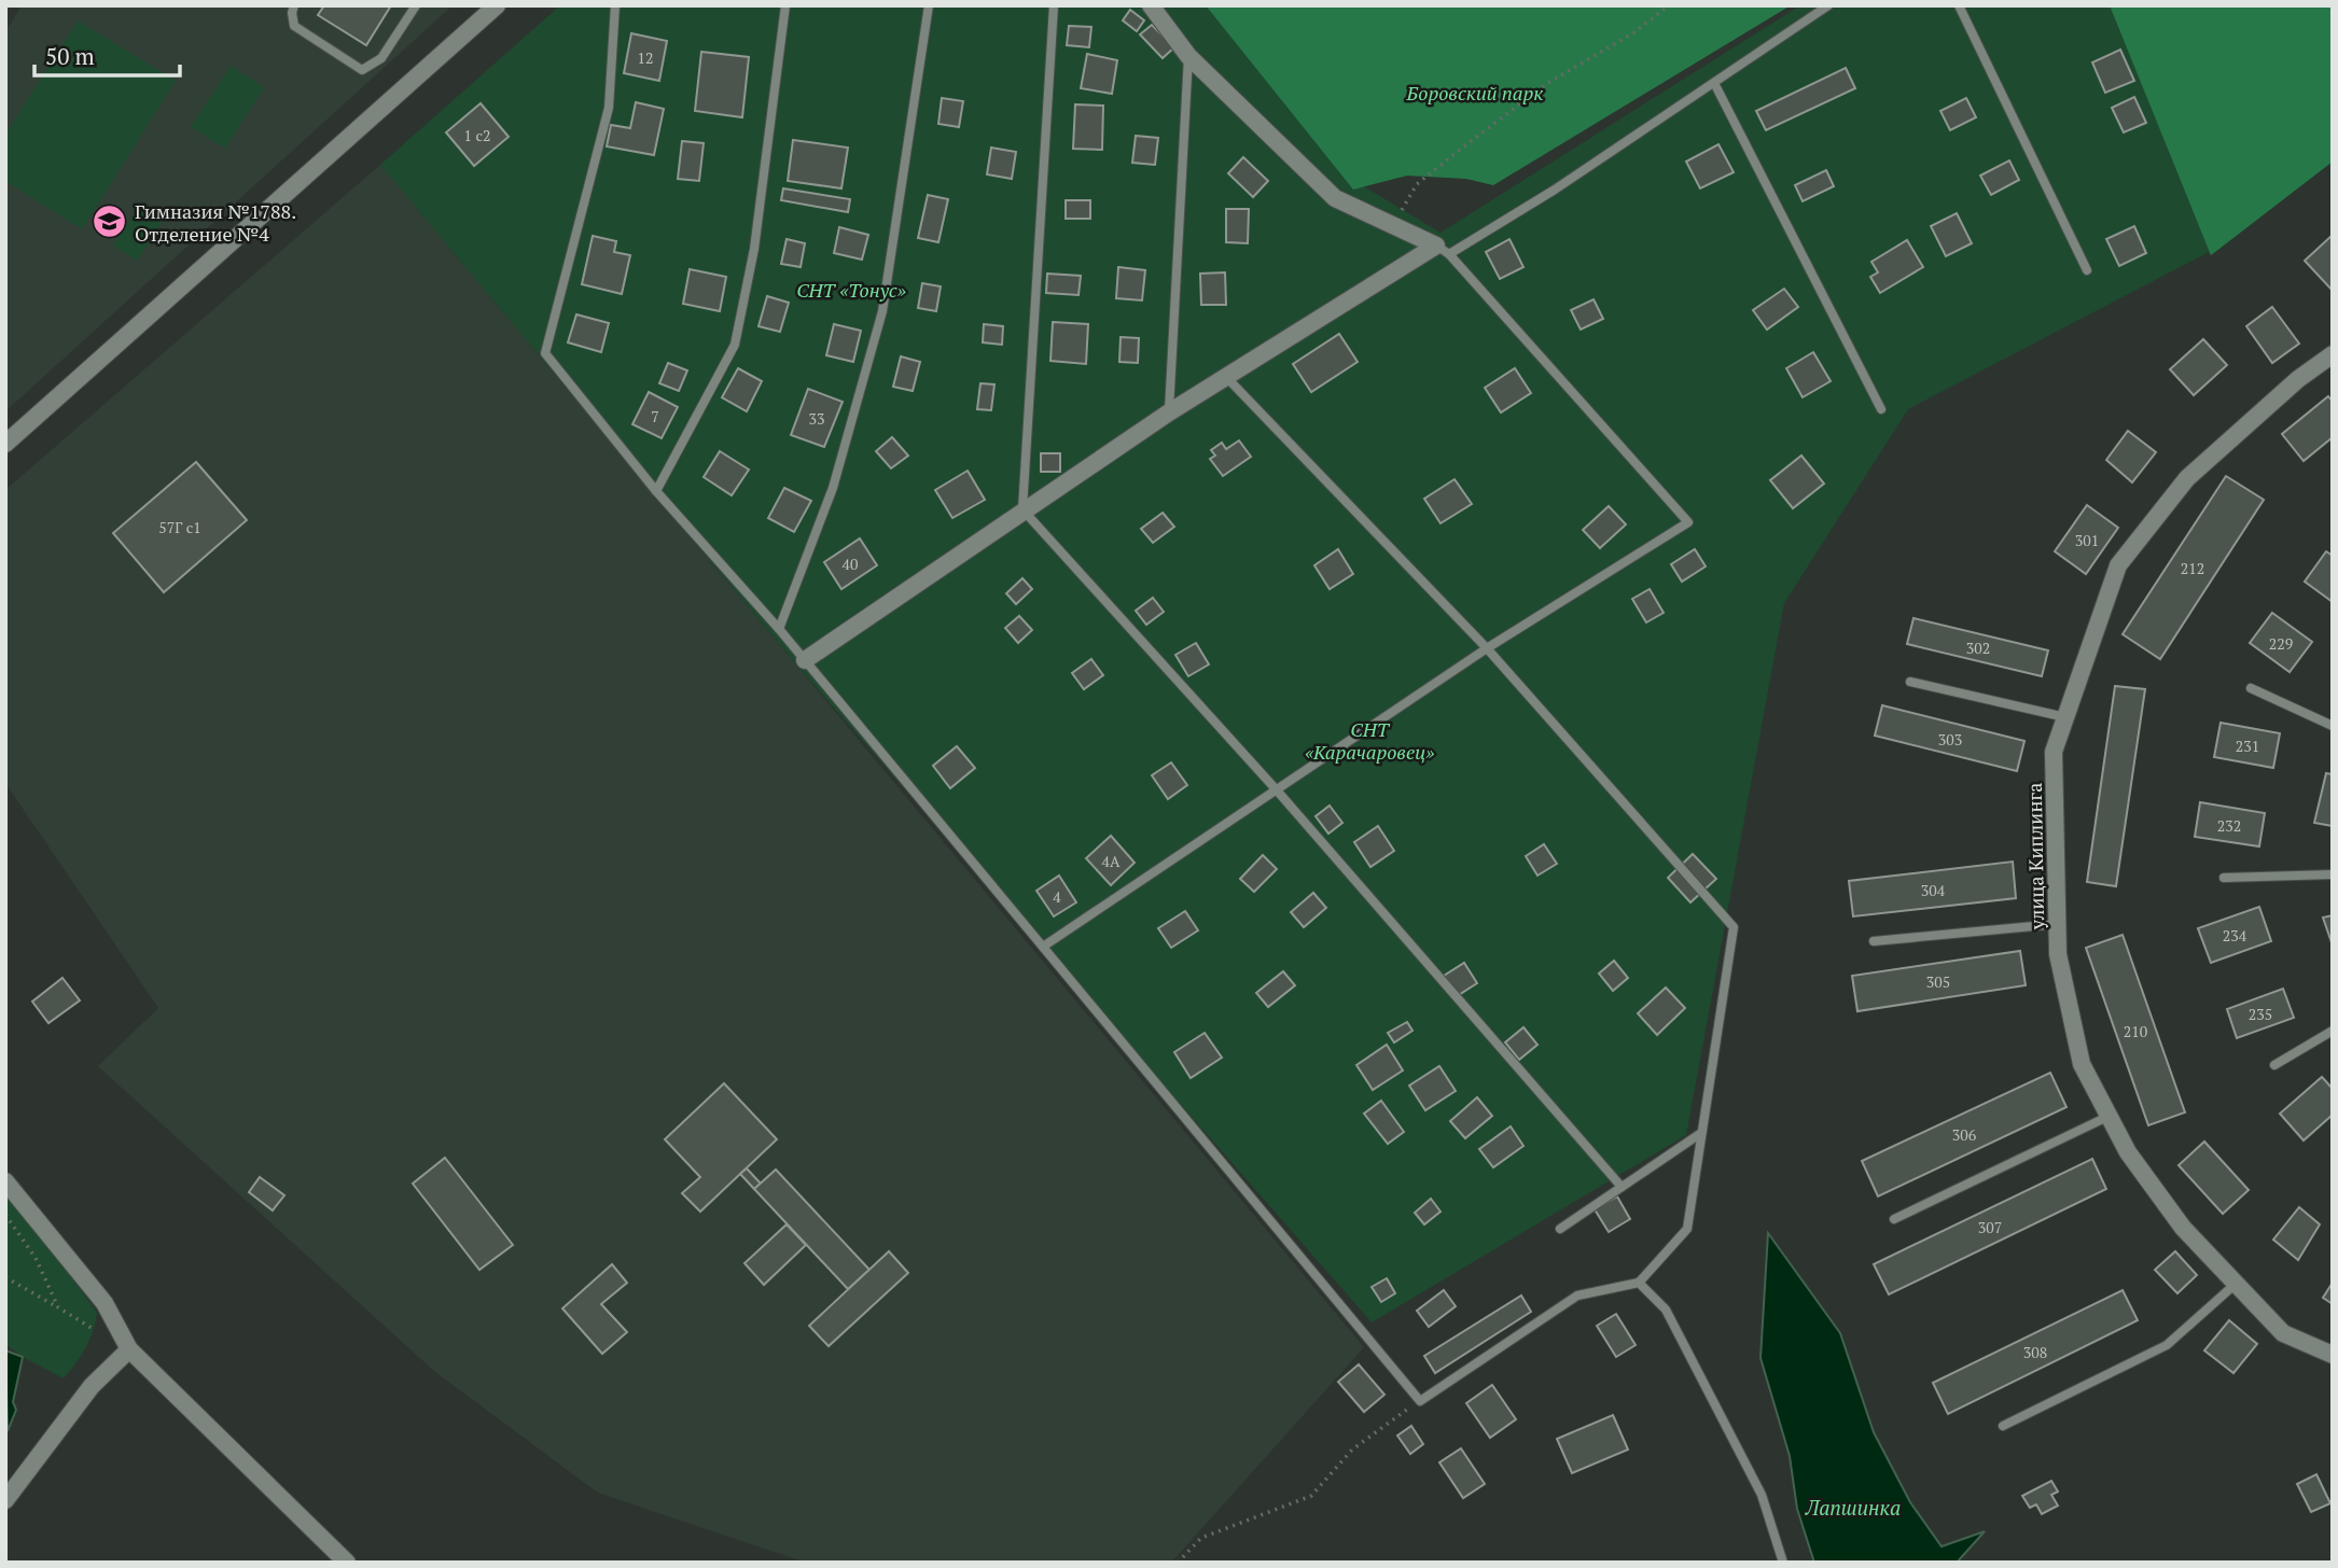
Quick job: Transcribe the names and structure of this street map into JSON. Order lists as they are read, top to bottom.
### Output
{
  "streets": {
    "street": ["улица Киплинга"]
  },
  "water": ["Лапшинка"],
  "parks": ["Боровский парк", "СНТ «Тонус»", "СНТ «Карачаровец»"],
  "places": {
    "school or university": ["Гимназия №1788. Отделение №4"]
  },
  "house_numbers": [
    "12",
    "1 с2",
    "7",
    "33",
    "57Г с1",
    "301",
    "40",
    "212",
    "229",
    "302",
    "303",
    "231",
    "232",
    "4А",
    "304",
    "4",
    "234",
    "305",
    "235",
    "210",
    "306",
    "307",
    "308"
  ],
  "scale_bar": "50 m"
}
